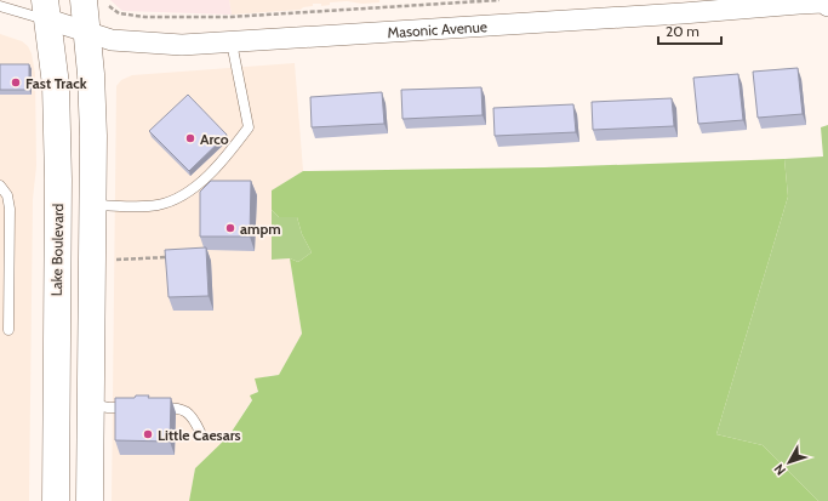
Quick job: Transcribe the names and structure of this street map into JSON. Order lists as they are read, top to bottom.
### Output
{
  "streets": {
    "main road": ["Lake Boulevard"],
    "street": ["Masonic Avenue"]
  },
  "crossings": [
    ["Masonic Avenue", "Lake Boulevard"]
  ],
  "places": [
    "Fast Track",
    "Arco",
    "ampm",
    "Little Caesars"
  ],
  "scale_bar": "20 m",
  "north": "bottom left"
}
